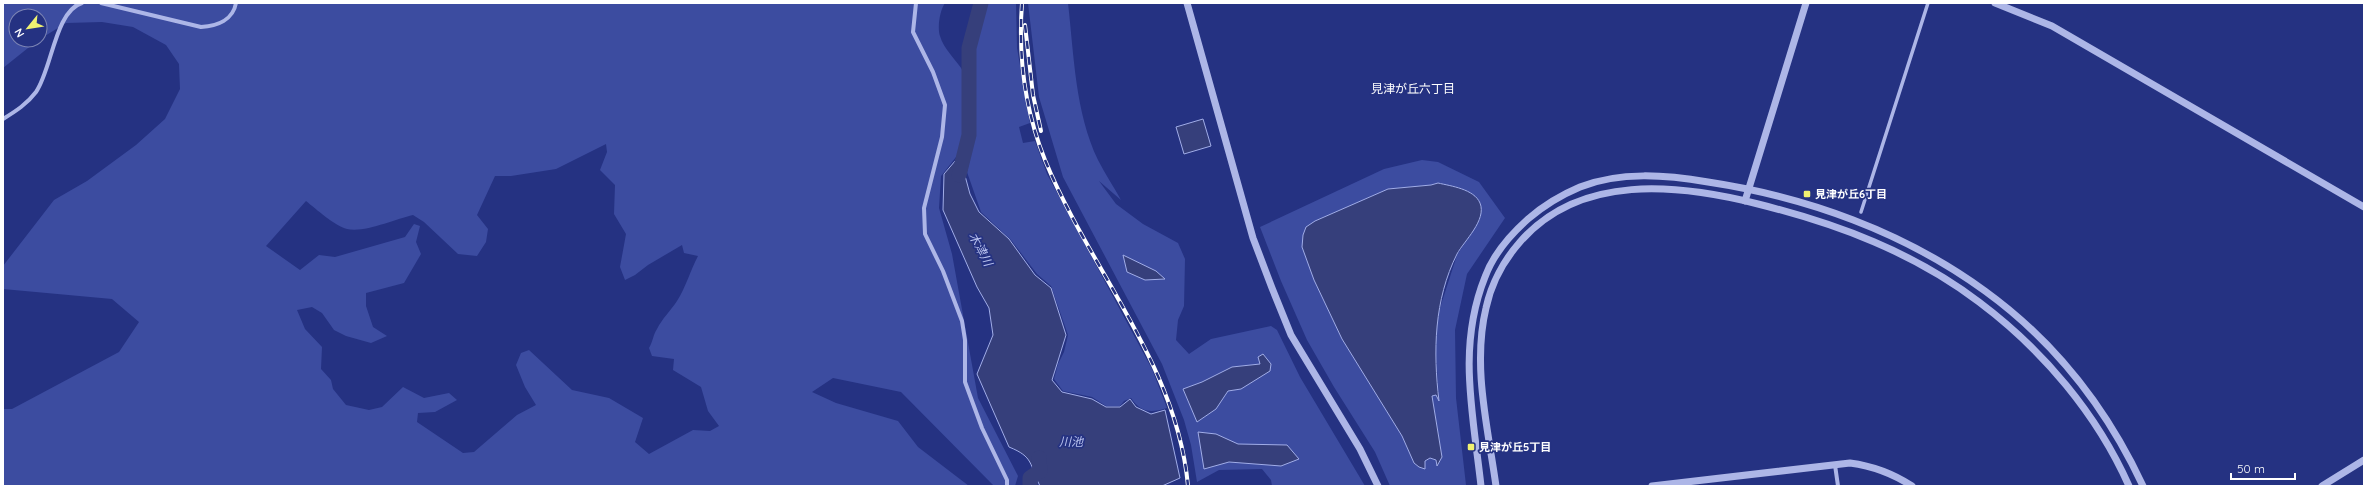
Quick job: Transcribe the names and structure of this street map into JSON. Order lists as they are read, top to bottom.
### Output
{
  "districts": ["見津が丘六丁目"],
  "water": ["木津川", "川池"],
  "places": {
    "transit": ["見津が丘6丁目", "見津が丘5丁目"]
  },
  "scale_bar": "50 m",
  "north": "bottom left"
}
